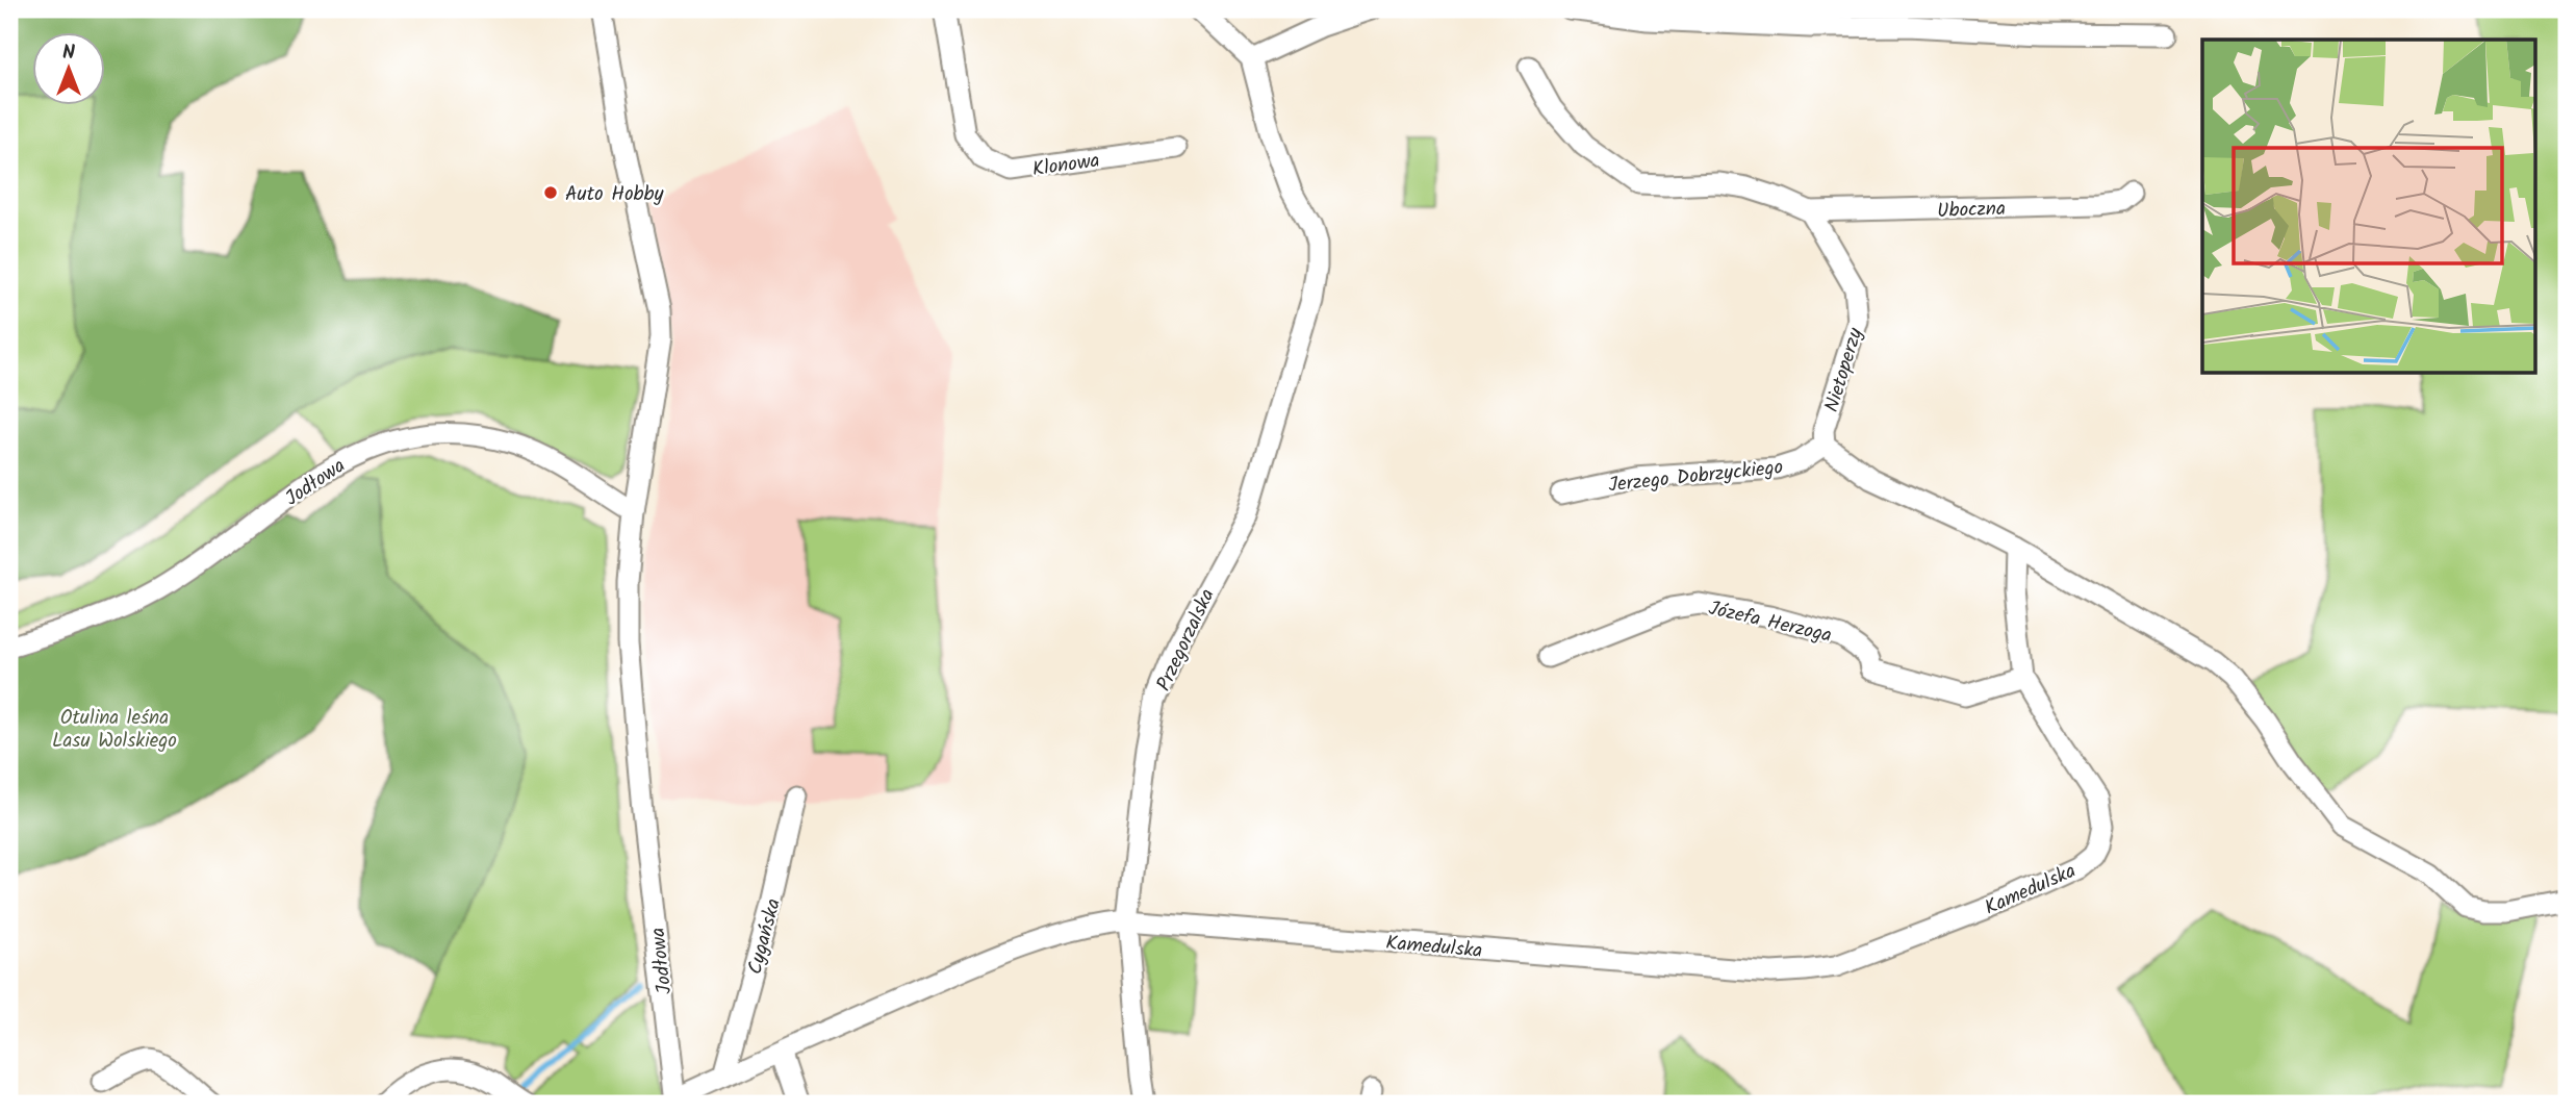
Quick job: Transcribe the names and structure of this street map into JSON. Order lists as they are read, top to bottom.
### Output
{
  "streets": {
    "street": [
      "Klonowa",
      "Uboczna",
      "Nietoperzy",
      "Jerzego Dobrzyckiego",
      "Jodłowa",
      "Józefa Herzoga",
      "Przegorzalska",
      "Kamedulska",
      "Cygańska"
    ]
  },
  "crossings": [
    ["Uboczna", "Nietoperzy"],
    ["Nietoperzy", "Jerzego Dobrzyckiego"],
    ["Józefa Herzoga", "Kamedulska"],
    ["Przegorzalska", "Kamedulska"]
  ],
  "parks": ["Otulina leśna Lasu Wolskiego"],
  "places": ["Auto Hobby"],
  "north": "top"
}
